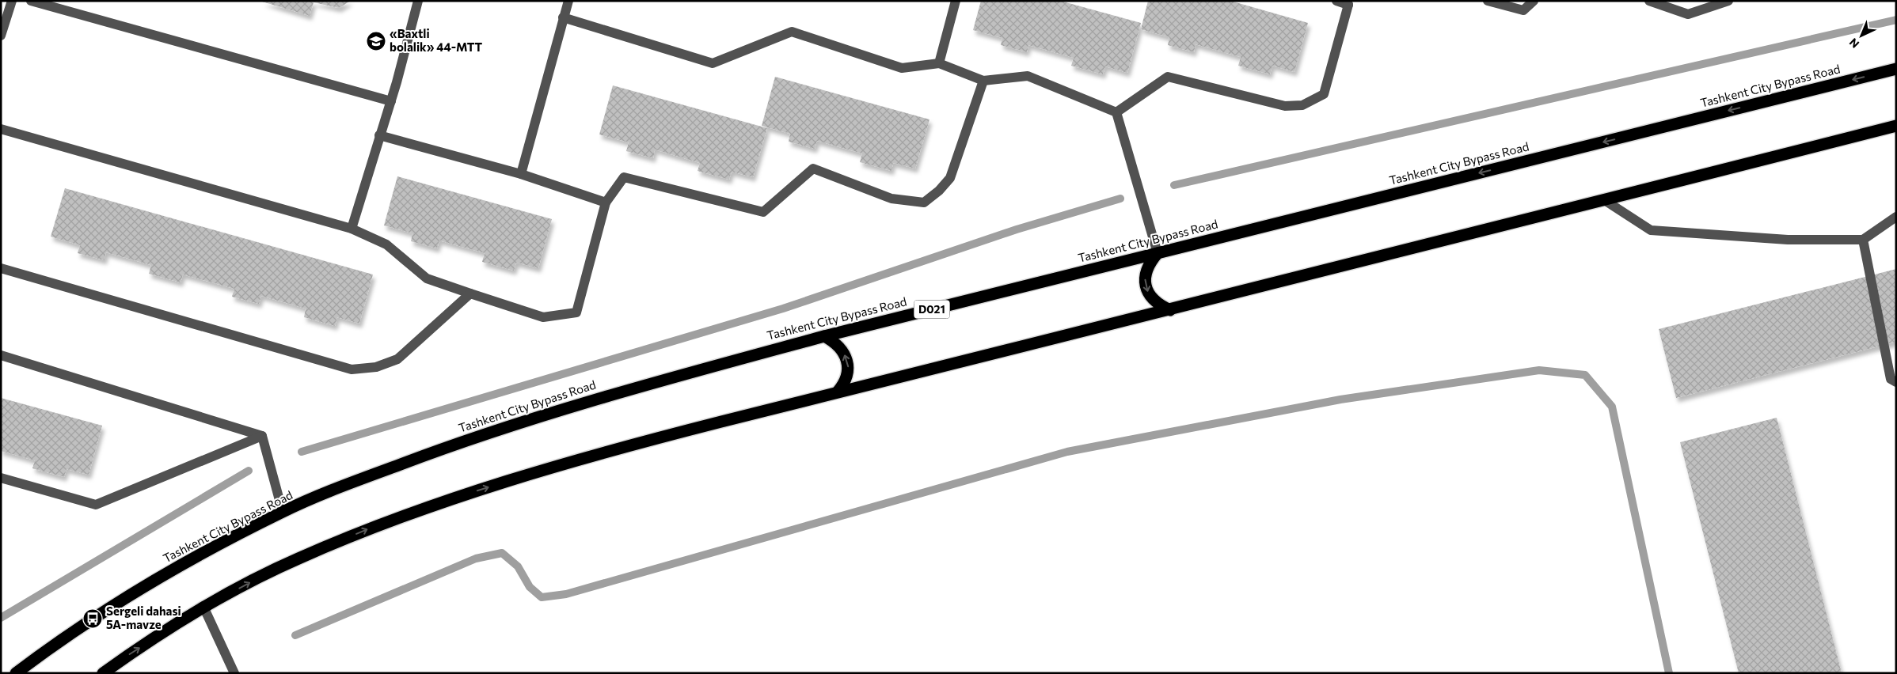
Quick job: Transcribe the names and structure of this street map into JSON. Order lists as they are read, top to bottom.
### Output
{
  "streets": {
    "highway": ["Tashkent City Bypass Road", "D021"]
  },
  "places": {
    "school or university": ["«Baxtli bolalik» 44-MTT"],
    "bus stop": ["Sergeli dahasi 5A-mavze"]
  },
  "north": "bottom left"
}
